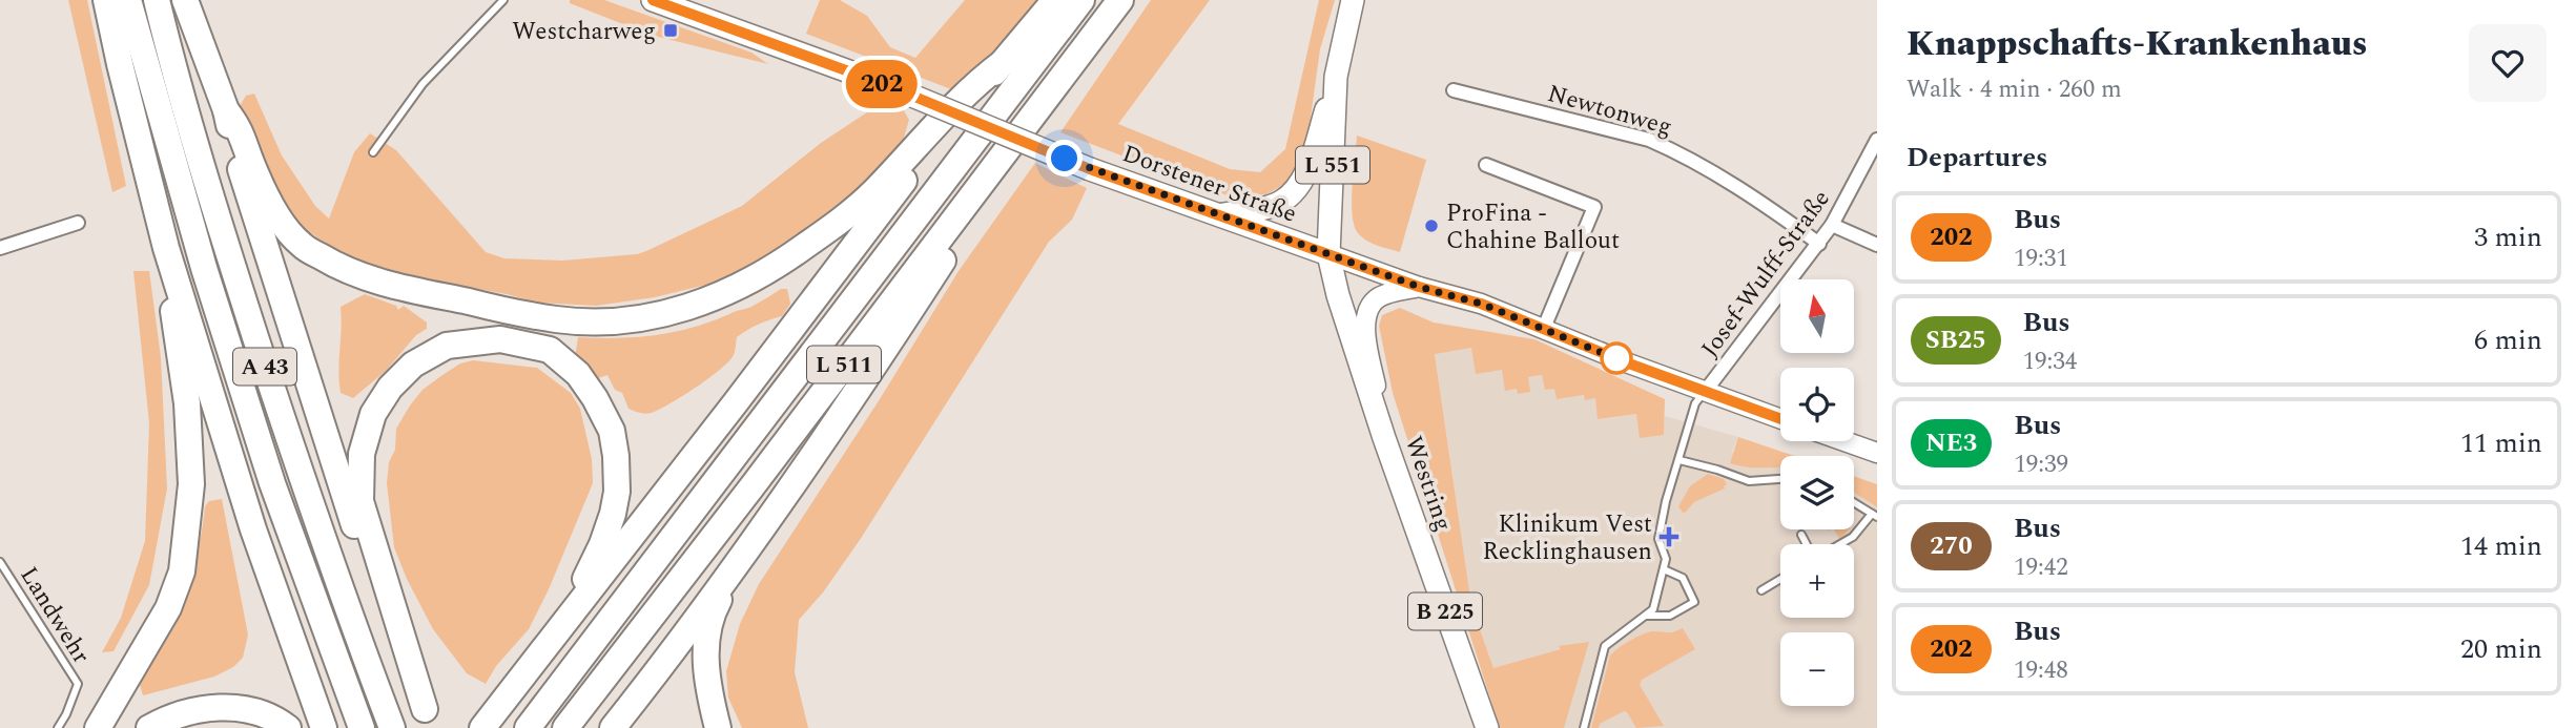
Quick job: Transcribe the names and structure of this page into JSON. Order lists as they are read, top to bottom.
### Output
{
  "streets": {
    "highway": ["L 511", "A 43"],
    "main road": [
      "L 551",
      "Dorstener Straße",
      "Westring",
      "B 225"
    ],
    "street": ["Newtonweg", "Josef-Wulff-Straße"],
    "lane": ["Landwehr"]
  },
  "crossings": [
    ["Newtonweg", "Josef-Wulff-Straße"],
    ["L 551", "Dorstener Straße"],
    ["L 551", "Westring"],
    ["Dorstener Straße", "Josef-Wulff-Straße"],
    ["Dorstener Straße", "Westring"]
  ],
  "places": {
    "transit": ["Westcharweg"],
    "other": ["ProFina - Chahine Ballout"],
    "health": ["Klinikum Vest Recklinghausen"]
  },
  "lines": ["bus line 202"],
  "north": "top",
  "page": {
    "on_map": "202",
    "heading": [
      ["Knappschafts-Krankenhaus", "Walk · 4 min · 260 m"],
      "Departures"
    ],
    "list": [
      {
        "mark": "202",
        "name": "Bus",
        "note": "19:31",
        "value": "3 min"
      },
      {
        "mark": "SB25",
        "name": "Bus",
        "note": "19:34",
        "value": "6 min"
      },
      {
        "mark": "NE3",
        "name": "Bus",
        "note": "19:39",
        "value": "11 min"
      },
      {
        "mark": "270",
        "name": "Bus",
        "note": "19:42",
        "value": "14 min"
      },
      {
        "mark": "202",
        "name": "Bus",
        "note": "19:48",
        "value": "20 min"
      }
    ],
    "map_buttons": ["+", "−"]
  }
}
